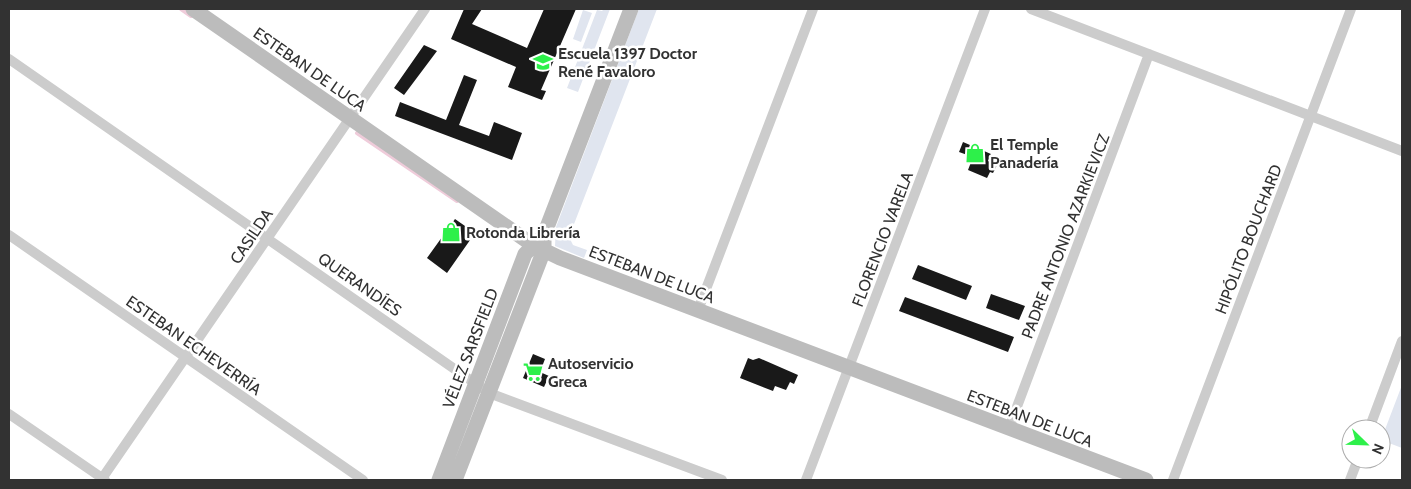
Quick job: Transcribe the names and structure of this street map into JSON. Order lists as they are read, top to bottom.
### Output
{
  "streets": {
    "street": [
      "ESTEBAN DE LUCA",
      "CASILDA",
      "PADRE ANTONIO AZARKIEVICZ",
      "FLORENCIO VARELA",
      "HIPÓLITO BOUCHARD",
      "QUERANDÍES",
      "ESTEBAN ECHEVERRÍA",
      "VÉLEZ SARSFIELD"
    ]
  },
  "crossings": [
    ["ESTEBAN DE LUCA", "CASILDA"],
    ["ESTEBAN DE LUCA", "PADRE ANTONIO AZARKIEVICZ"],
    ["ESTEBAN DE LUCA", "FLORENCIO VARELA"],
    ["ESTEBAN DE LUCA", "VÉLEZ SARSFIELD"],
    ["CASILDA", "QUERANDÍES"],
    ["CASILDA", "ESTEBAN ECHEVERRÍA"],
    ["QUERANDÍES", "VÉLEZ SARSFIELD"]
  ],
  "places": {
    "school or university": ["Escuela 1397 Doctor René Favaloro"],
    "shop": ["El Temple Panadería", "Rotonda Librería"],
    "supermarket": ["Autoservicio Greca"]
  },
  "north": "bottom right"
}
